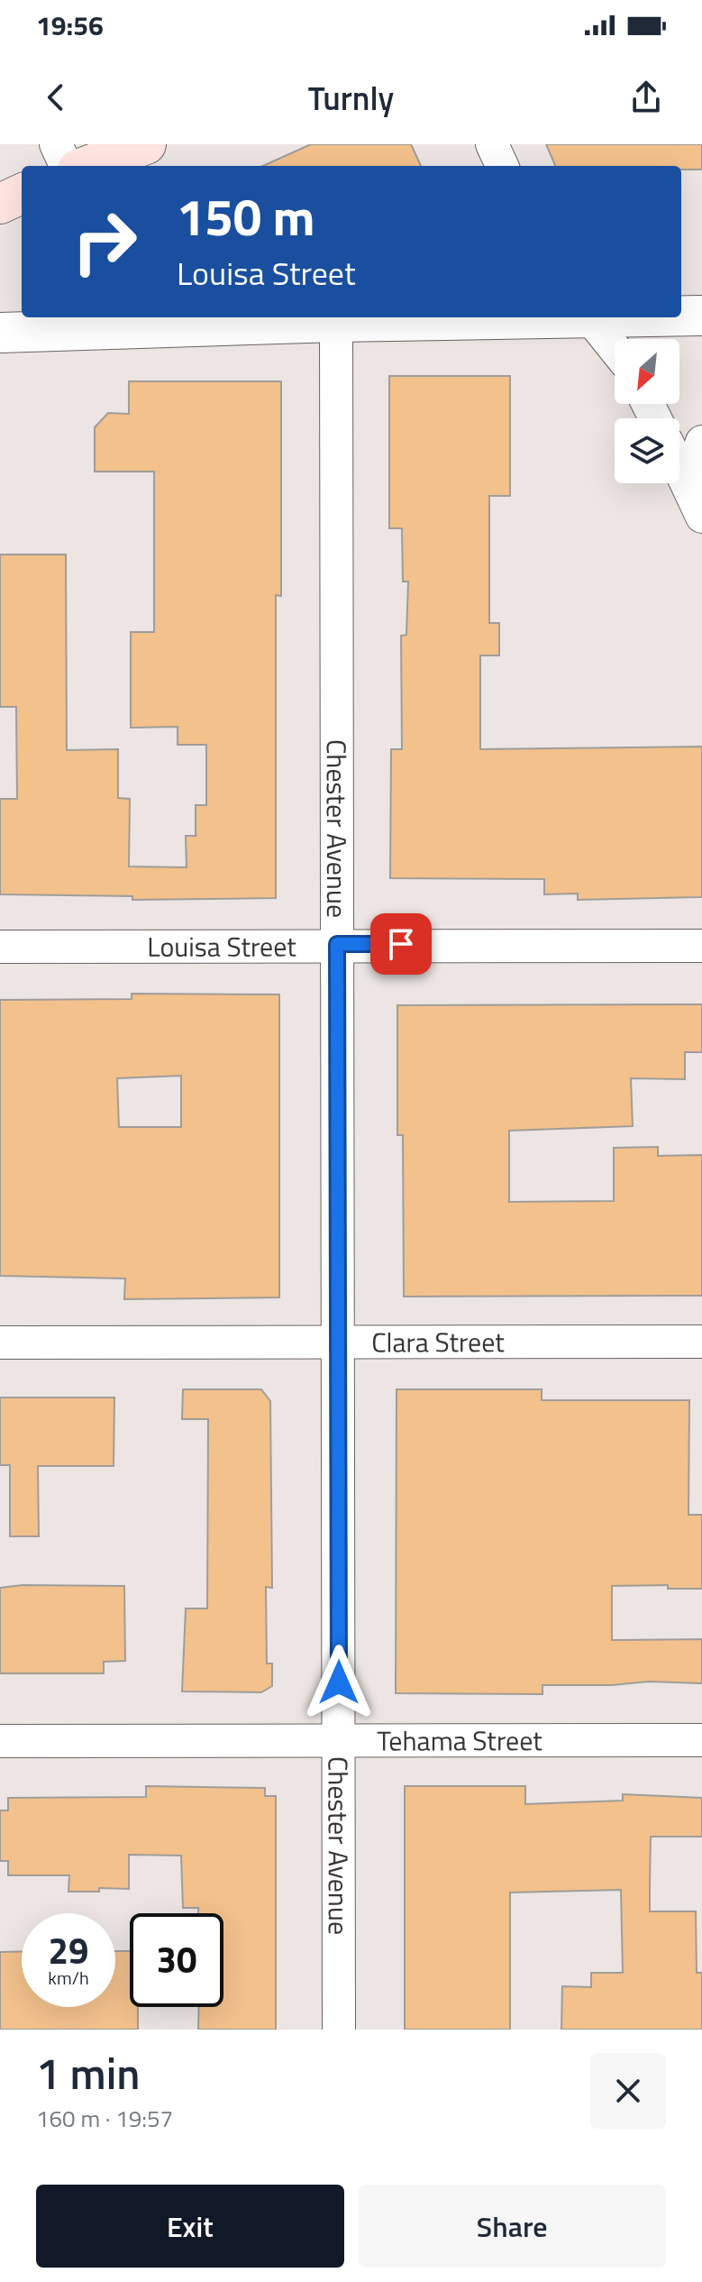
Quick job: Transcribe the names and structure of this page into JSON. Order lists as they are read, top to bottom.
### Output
{
  "streets": {
    "street": [
      "Chester Avenue",
      "Louisa Street",
      "Clara Street",
      "Tehama Street"
    ]
  },
  "crossings": [
    ["Chester Avenue", "Louisa Street"],
    ["Chester Avenue", "Clara Street"],
    ["Chester Avenue", "Tehama Street"]
  ],
  "north": "bottom left",
  "page": {
    "status": "19:56",
    "header": "Turnly",
    "turn": ["150 m", "Louisa Street"],
    "speed": "29 km/h",
    "limit": "30",
    "heading": ["1 min", "160 m · 19:57"],
    "buttons": ["Exit", "Share"]
  }
}
